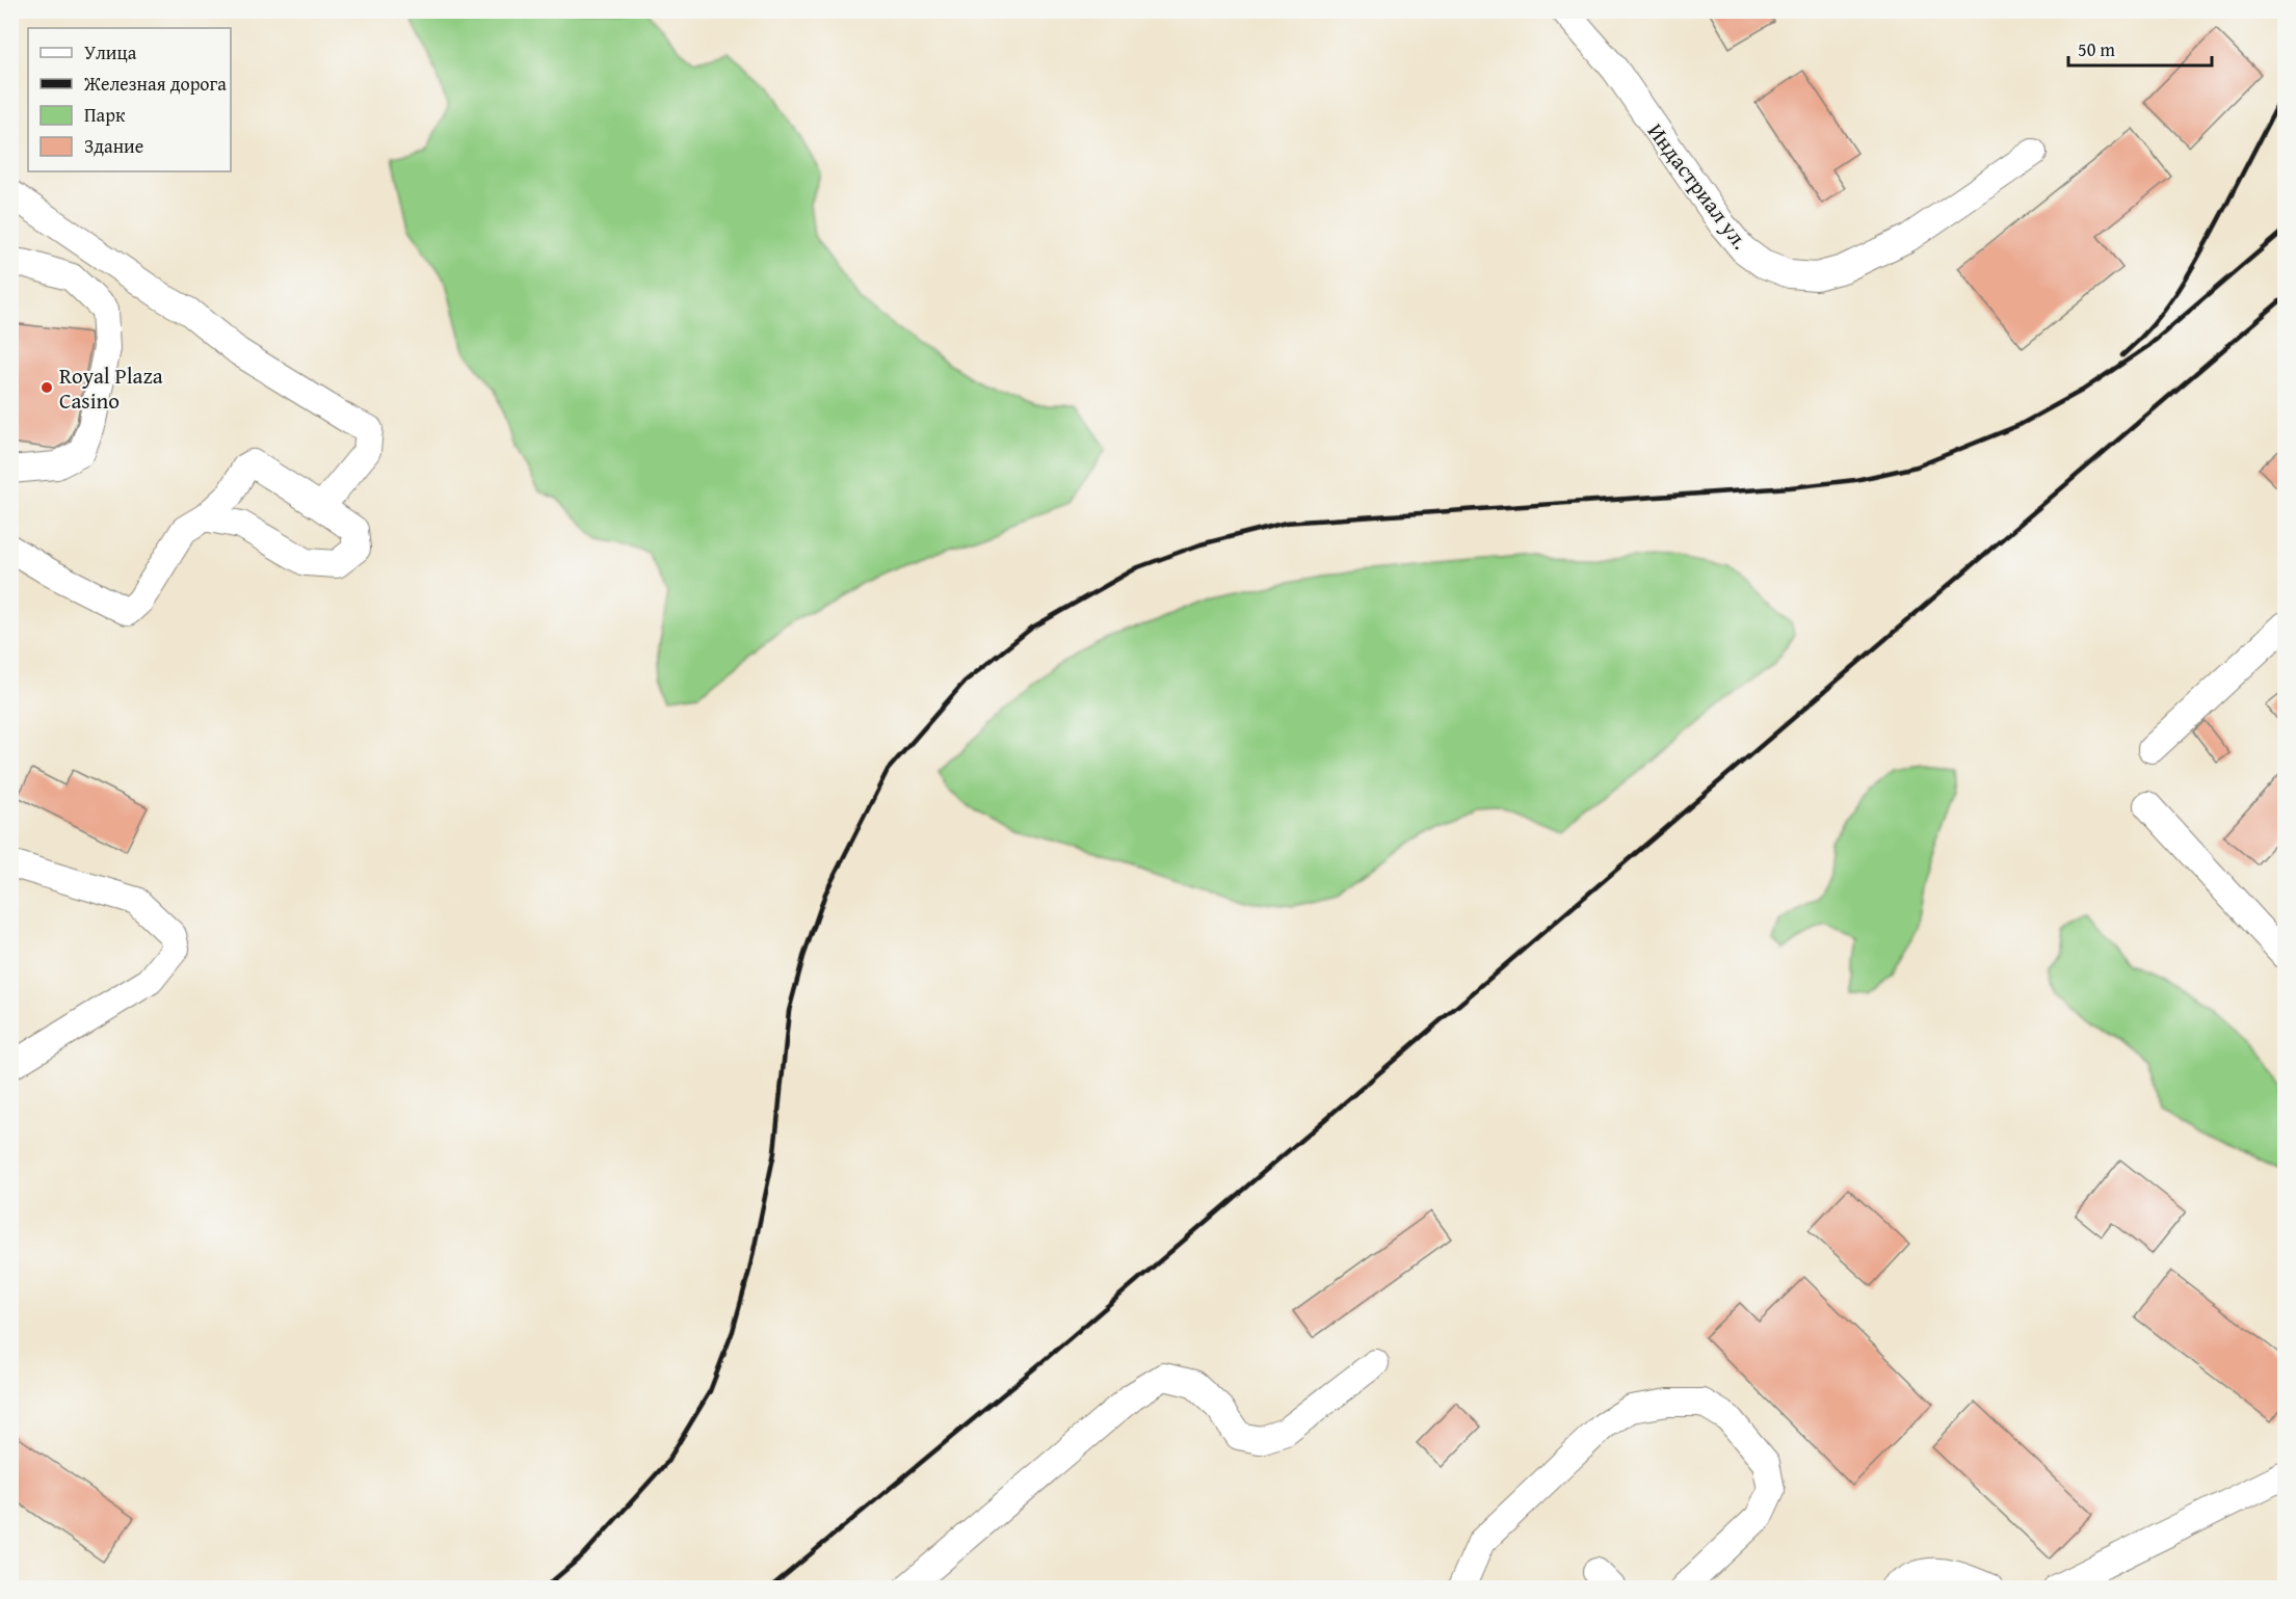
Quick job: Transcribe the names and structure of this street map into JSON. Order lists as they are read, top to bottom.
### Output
{
  "streets": {
    "street": ["Индастриал ул."]
  },
  "places": ["Royal Plaza Casino"],
  "legend": [
    "Улица",
    "Железная дорога",
    "Парк",
    "Здание"
  ],
  "scale_bar": "50 m"
}
